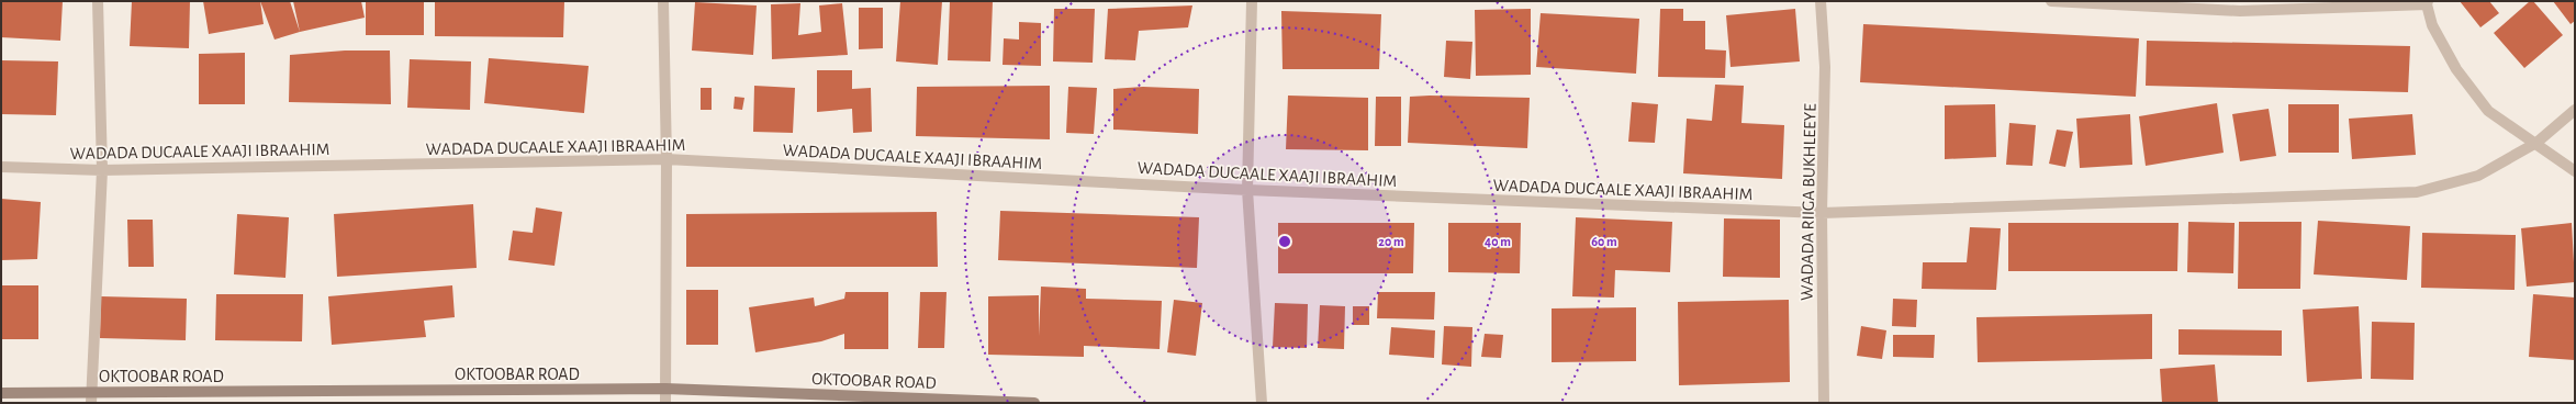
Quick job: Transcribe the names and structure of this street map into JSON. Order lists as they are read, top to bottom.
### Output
{
  "streets": {
    "street": ["WADADA DUCAALE XAAJI IBRAAHIM", "WADADA RIIGA BUKHLEEYE", "OKTOOBAR ROAD"]
  },
  "crossings": [
    ["WADADA DUCAALE XAAJI IBRAAHIM", "WADADA RIIGA BUKHLEEYE"]
  ],
  "rings": ["20 m", "40 m", "60 m"]
}
